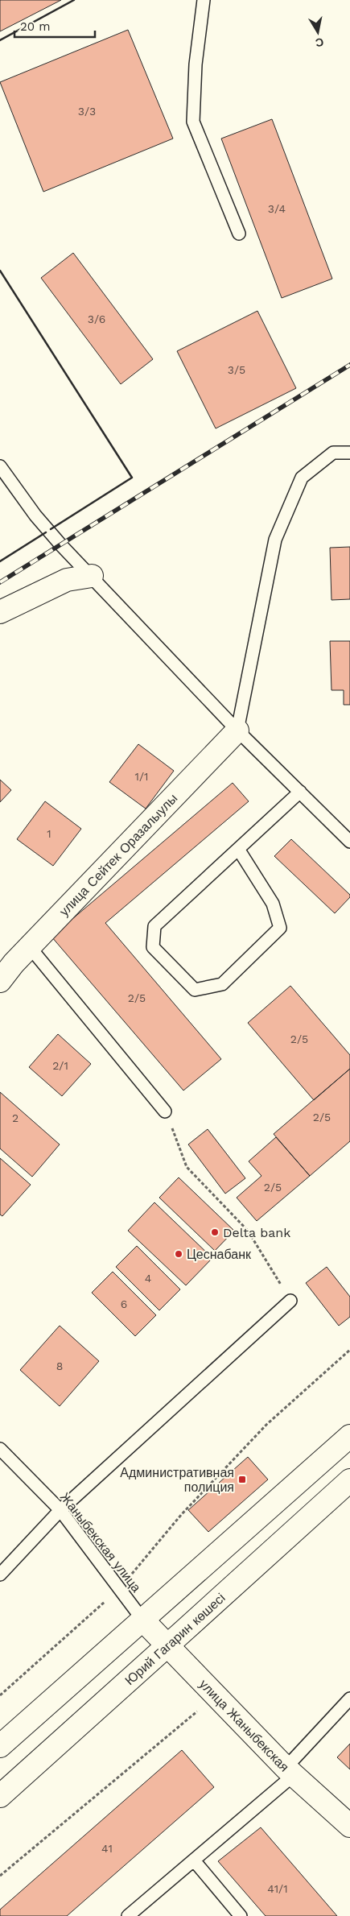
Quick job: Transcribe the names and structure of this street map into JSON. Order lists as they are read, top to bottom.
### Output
{
  "streets": {
    "main road": ["улица Сейтек Оразалыулы", "Юрий Гагарин көшесі", "улица Жаныбекская"],
    "lane": ["Жаныбекская улица"]
  },
  "crossings": [
    ["Жаныбекская улица", "улица Жаныбекская"],
    ["Юрий Гагарин көшесі", "улица Жаныбекская"]
  ],
  "places": {
    "other": ["Delta bank", "Цеснабанк"],
    "transit": ["Административная полиция"]
  },
  "house_numbers": [
    "3/3",
    "3/4",
    "3/6",
    "3/5",
    "1/1",
    "1",
    "2/5",
    "2/5",
    "2/1",
    "2/5",
    "2",
    "2/5",
    "4",
    "6",
    "8",
    "41",
    "41/1"
  ],
  "scale_bar": "20 m",
  "north": "bottom"
}
